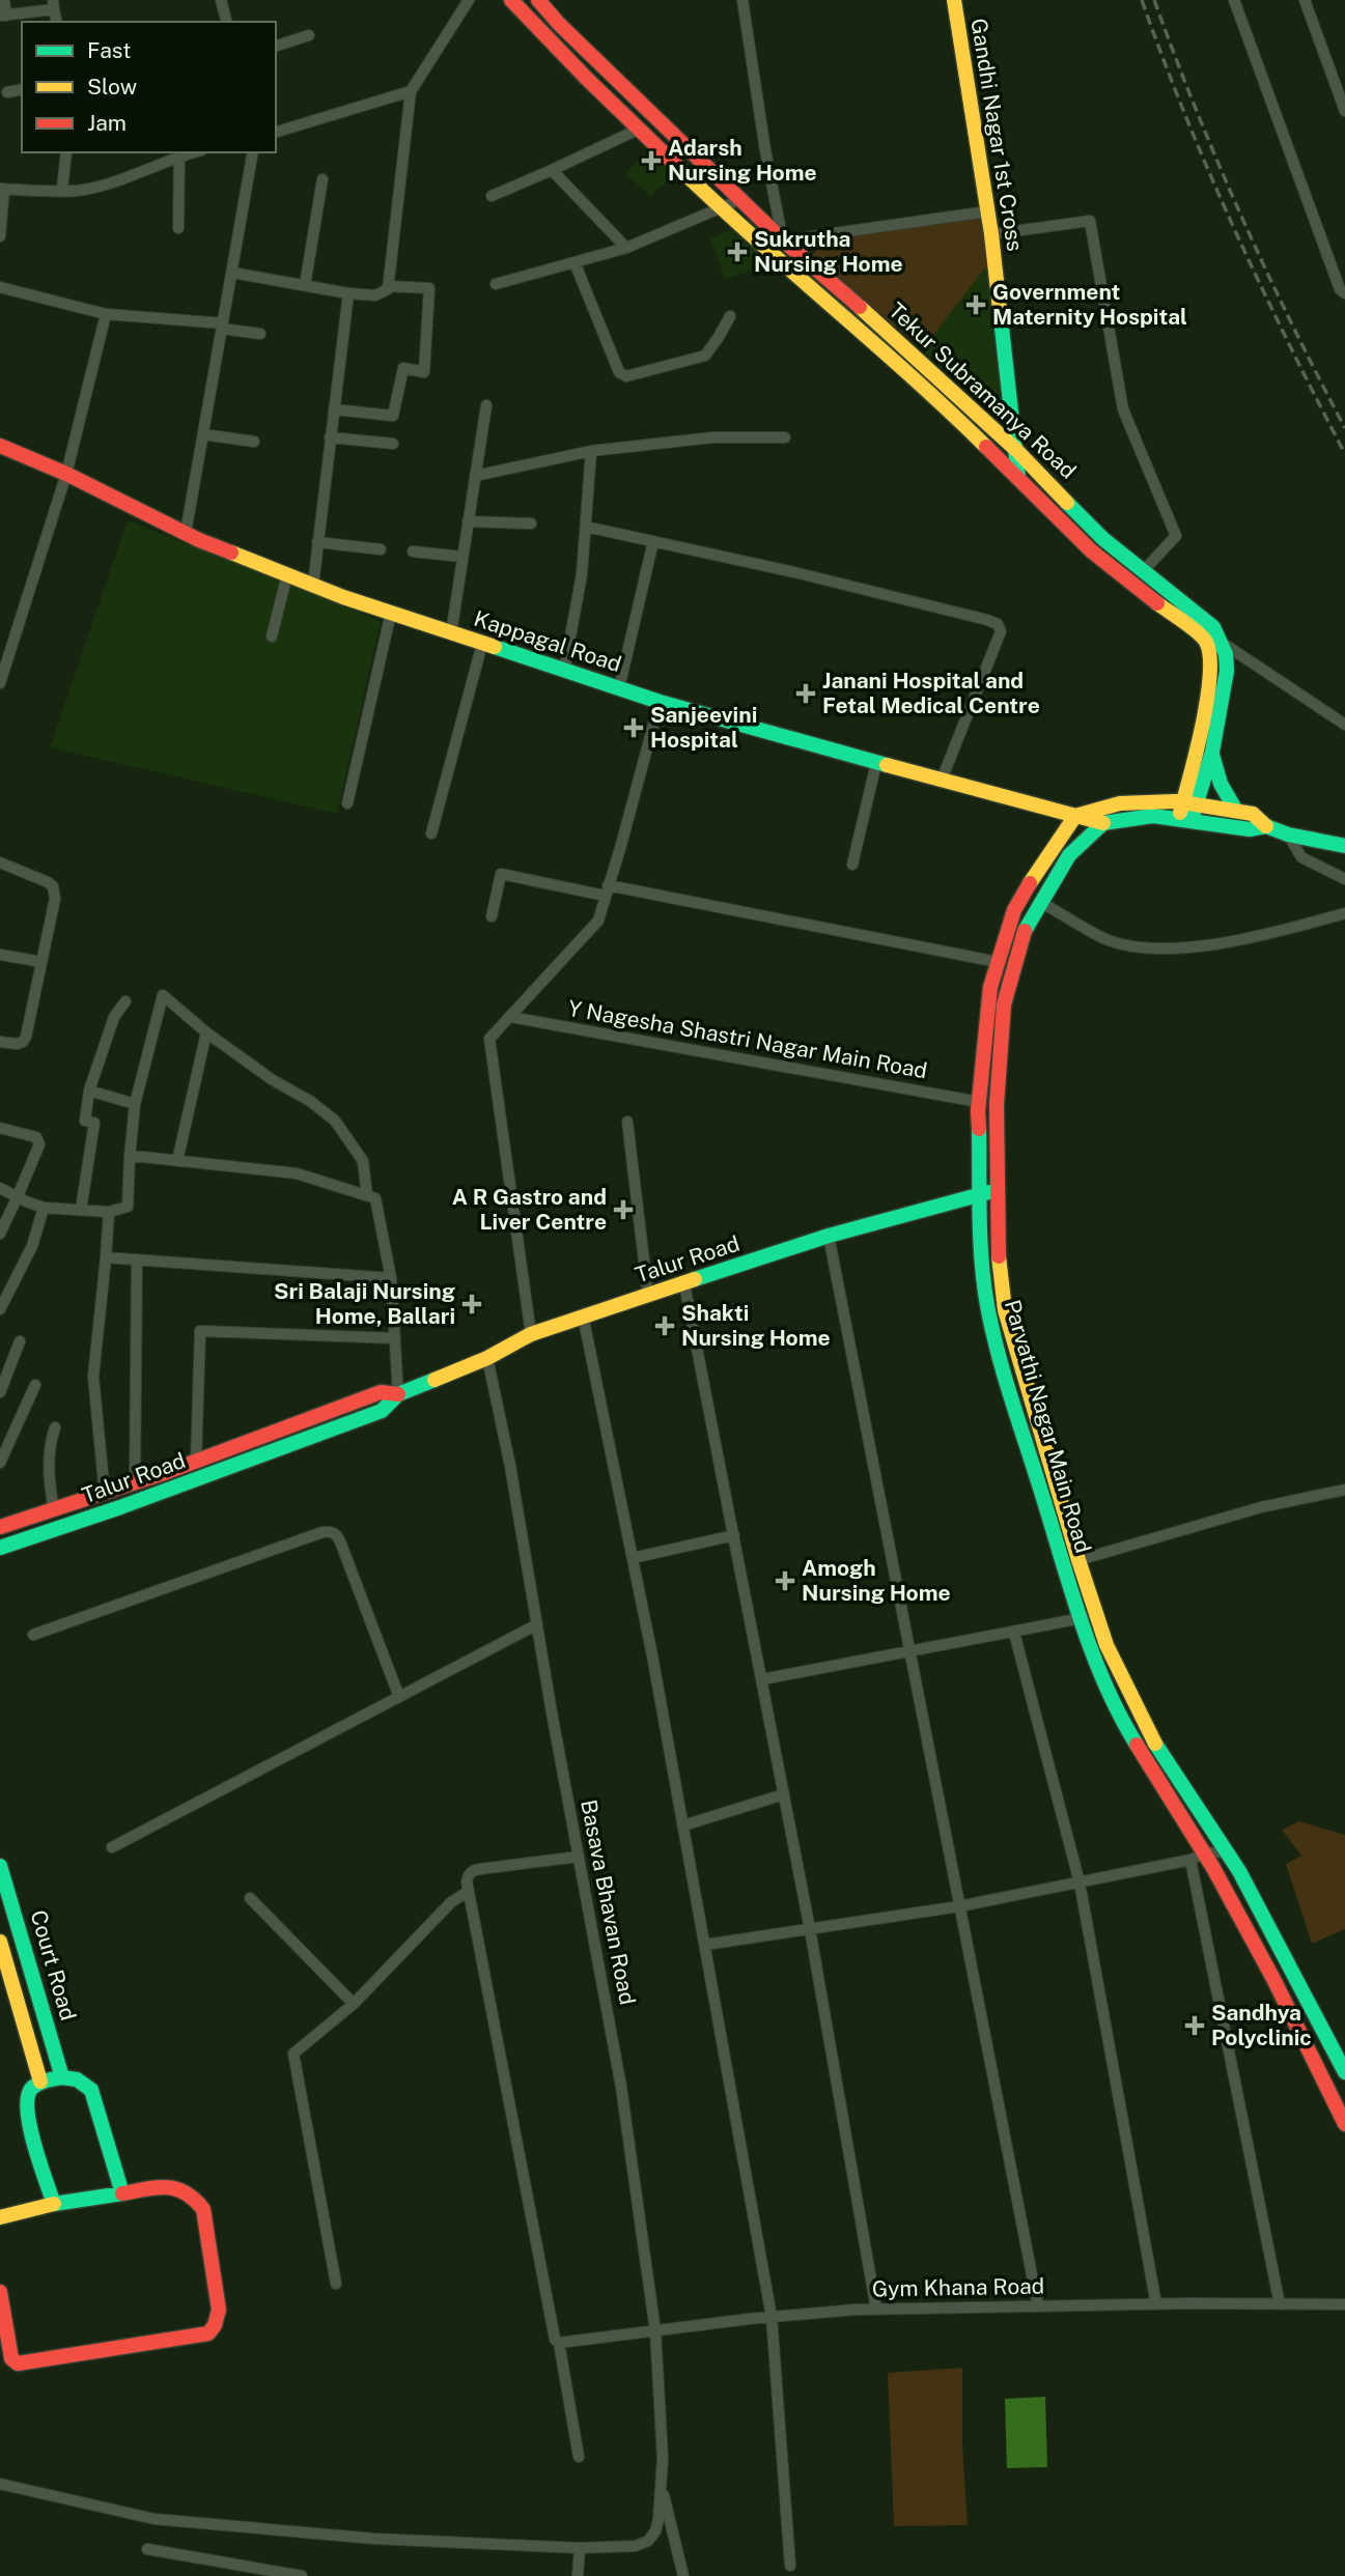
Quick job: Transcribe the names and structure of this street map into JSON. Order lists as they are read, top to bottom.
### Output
{
  "streets": {
    "main road": [
      "Gandhi Nagar 1st Cross",
      "Tekur Subramanya Road",
      "Kappagal Road",
      "Talur Road",
      "Parvathi Nagar Main Road",
      "Court Road"
    ],
    "street": ["Y Nagesha Shastri Nagar Main Road", "Basava Bhavan Road", "Gym Khana Road"]
  },
  "crossings": [
    ["Gandhi Nagar 1st Cross", "Tekur Subramanya Road"],
    ["Kappagal Road", "Parvathi Nagar Main Road"],
    ["Y Nagesha Shastri Nagar Main Road", "Parvathi Nagar Main Road"],
    ["Talur Road", "Parvathi Nagar Main Road"],
    ["Talur Road", "Basava Bhavan Road"],
    ["Basava Bhavan Road", "Gym Khana Road"]
  ],
  "places": {
    "health": [
      "Adarsh Nursing Home",
      "Sukrutha Nursing Home",
      "Government Maternity Hospital",
      "Janani Hospital and Fetal Medical Centre",
      "Sanjeevini Hospital",
      "A R Gastro and Liver Centre",
      "Sri Balaji Nursing Home, Ballari",
      "Shakti Nursing Home",
      "Amogh Nursing Home",
      "Sandhya Polyclinic"
    ]
  },
  "legend": ["Fast", "Slow", "Jam"]
}
